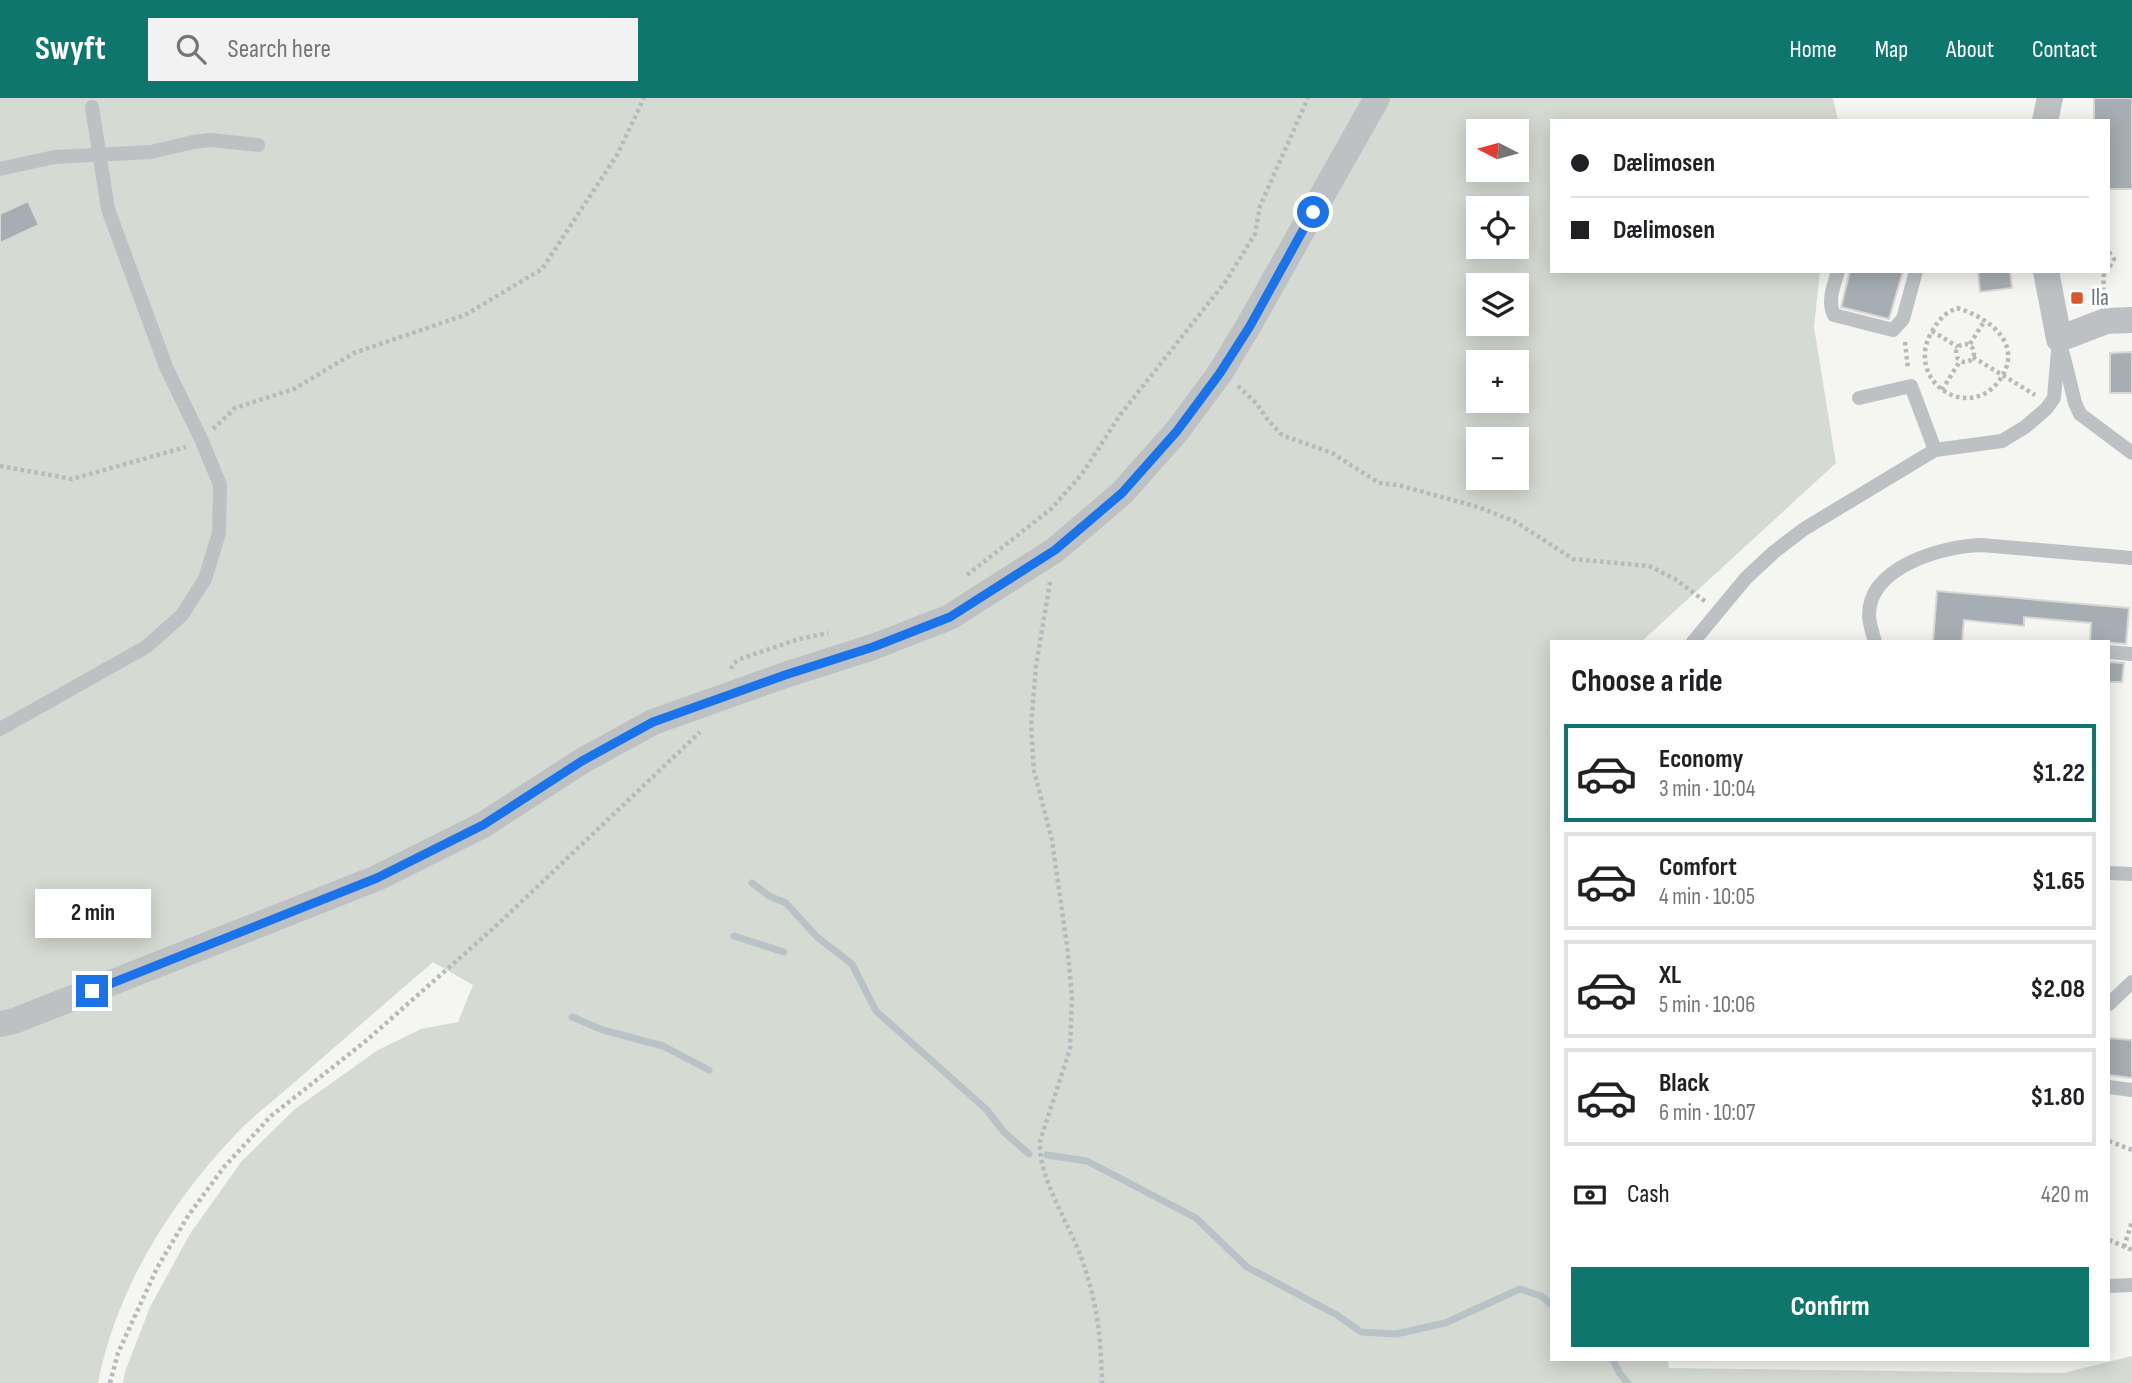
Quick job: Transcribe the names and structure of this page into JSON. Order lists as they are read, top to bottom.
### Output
{
  "places": {
    "transit": ["Ila"]
  },
  "north": "left",
  "page": {
    "header": "Swyft",
    "search": "Search here",
    "nav": [
      "Home",
      "Map",
      "About",
      "Contact"
    ],
    "map_buttons": ["+", "−"],
    "banner": ["Dælimosen", "Dælimosen"],
    "heading": "Choose a ride",
    "list": [
      {
        "name": "Economy",
        "note": "3 min · 10:04",
        "value": "$1.22"
      },
      {
        "name": "Comfort",
        "note": "4 min · 10:05",
        "value": "$1.65"
      },
      {
        "name": "XL",
        "note": "5 min · 10:06",
        "value": "$2.08"
      },
      {
        "name": "Black",
        "note": "6 min · 10:07",
        "value": "$1.80"
      }
    ],
    "bubble": "2 min",
    "pay": ["Cash", "420 m"],
    "buttons": "Confirm"
  }
}
